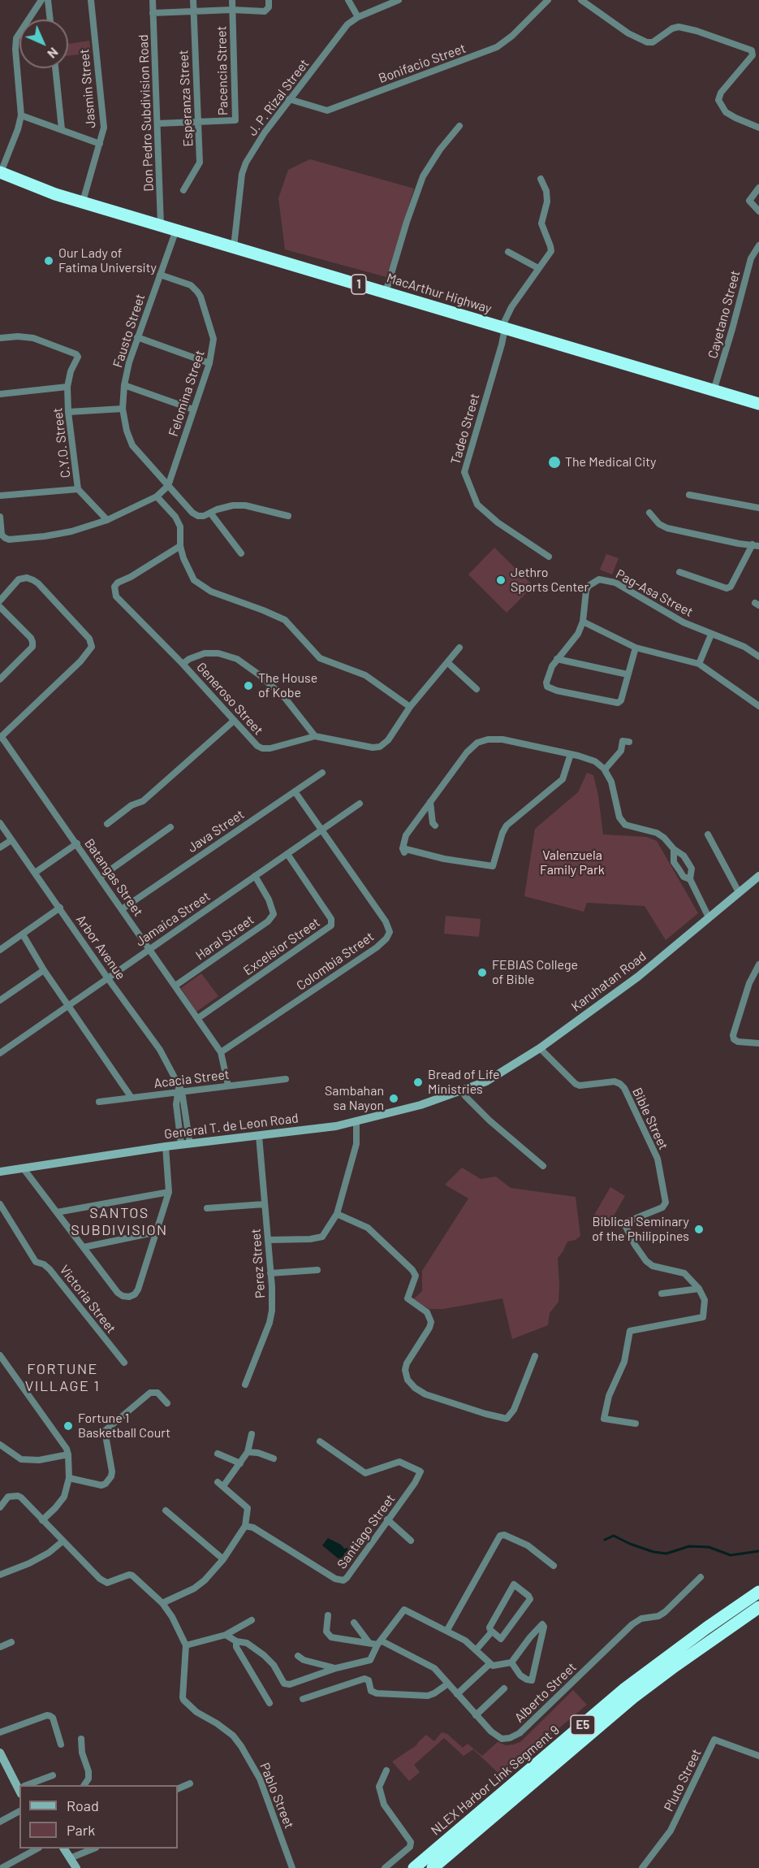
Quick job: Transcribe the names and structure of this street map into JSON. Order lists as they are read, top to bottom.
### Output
{
  "streets": {
    "highway": [
      "1",
      "MacArthur Highway",
      "E5",
      "NLEX Harbor Link Segment 9"
    ],
    "main road": ["Karuhatan Road", "General T. de Leon Road"],
    "street": [
      "Bonifacio Street",
      "Pacencia Street",
      "Jasmin Street",
      "J. P. Rizal Street",
      "Esperanza Street",
      "Don Pedro Subdivision Road",
      "Cayetano Street",
      "Fausto Street",
      "Felomina Street",
      "Tadeo Street",
      "C.Y.O. Street",
      "Pag-Asa Street",
      "Generoso Street",
      "Java Street",
      "Batangas Street",
      "Jamaica Street",
      "Haral Street",
      "Excelsior Street",
      "Arbor Avenue",
      "Colombia Street",
      "Acacia Street",
      "Bible Street",
      "Perez Street",
      "Victoria Street",
      "Santiago Street",
      "Alberto Street",
      "Pluto Street",
      "Pablo Street"
    ]
  },
  "crossings": [
    ["Bonifacio Street", "J. P. Rizal Street"],
    ["Pacencia Street", "Esperanza Street"],
    ["Pacencia Street", "Don Pedro Subdivision Road"],
    ["Jasmin Street", "MacArthur Highway"],
    ["J. P. Rizal Street", "MacArthur Highway"],
    ["Don Pedro Subdivision Road", "MacArthur Highway"],
    ["MacArthur Highway", "Cayetano Street"],
    ["MacArthur Highway", "Fausto Street"],
    ["MacArthur Highway", "Tadeo Street"],
    ["Fausto Street", "Felomina Street"],
    ["Java Street", "Batangas Street"],
    ["Java Street", "Colombia Street"],
    ["Batangas Street", "Jamaica Street"],
    ["Batangas Street", "Haral Street"],
    ["Batangas Street", "Excelsior Street"],
    ["Batangas Street", "Colombia Street"],
    ["Batangas Street", "Acacia Street"],
    ["Jamaica Street", "Haral Street"],
    ["Jamaica Street", "Excelsior Street"],
    ["Jamaica Street", "Arbor Avenue"],
    ["Jamaica Street", "Colombia Street"],
    ["Arbor Avenue", "Acacia Street"],
    ["Arbor Avenue", "General T. de Leon Road"],
    ["Karuhatan Road", "Bible Street"],
    ["Karuhatan Road", "General T. de Leon Road"],
    ["General T. de Leon Road", "Perez Street"]
  ],
  "districts": ["SANTOS SUBDIVISION", "FORTUNE VILLAGE 1"],
  "parks": ["Valenzuela Family Park"],
  "places": [
    "Our Lady of Fatima University",
    "The Medical City",
    "Jethro Sports Center",
    "The House of Kobe",
    "FEBIAS College of Bible",
    "Bread of Life Ministries",
    "Sambahan sa Nayon",
    "Biblical Seminary of the Philippines",
    "Fortune 1 Basketball Court"
  ],
  "legend": ["Road", "Park"],
  "north": "bottom right"
}
